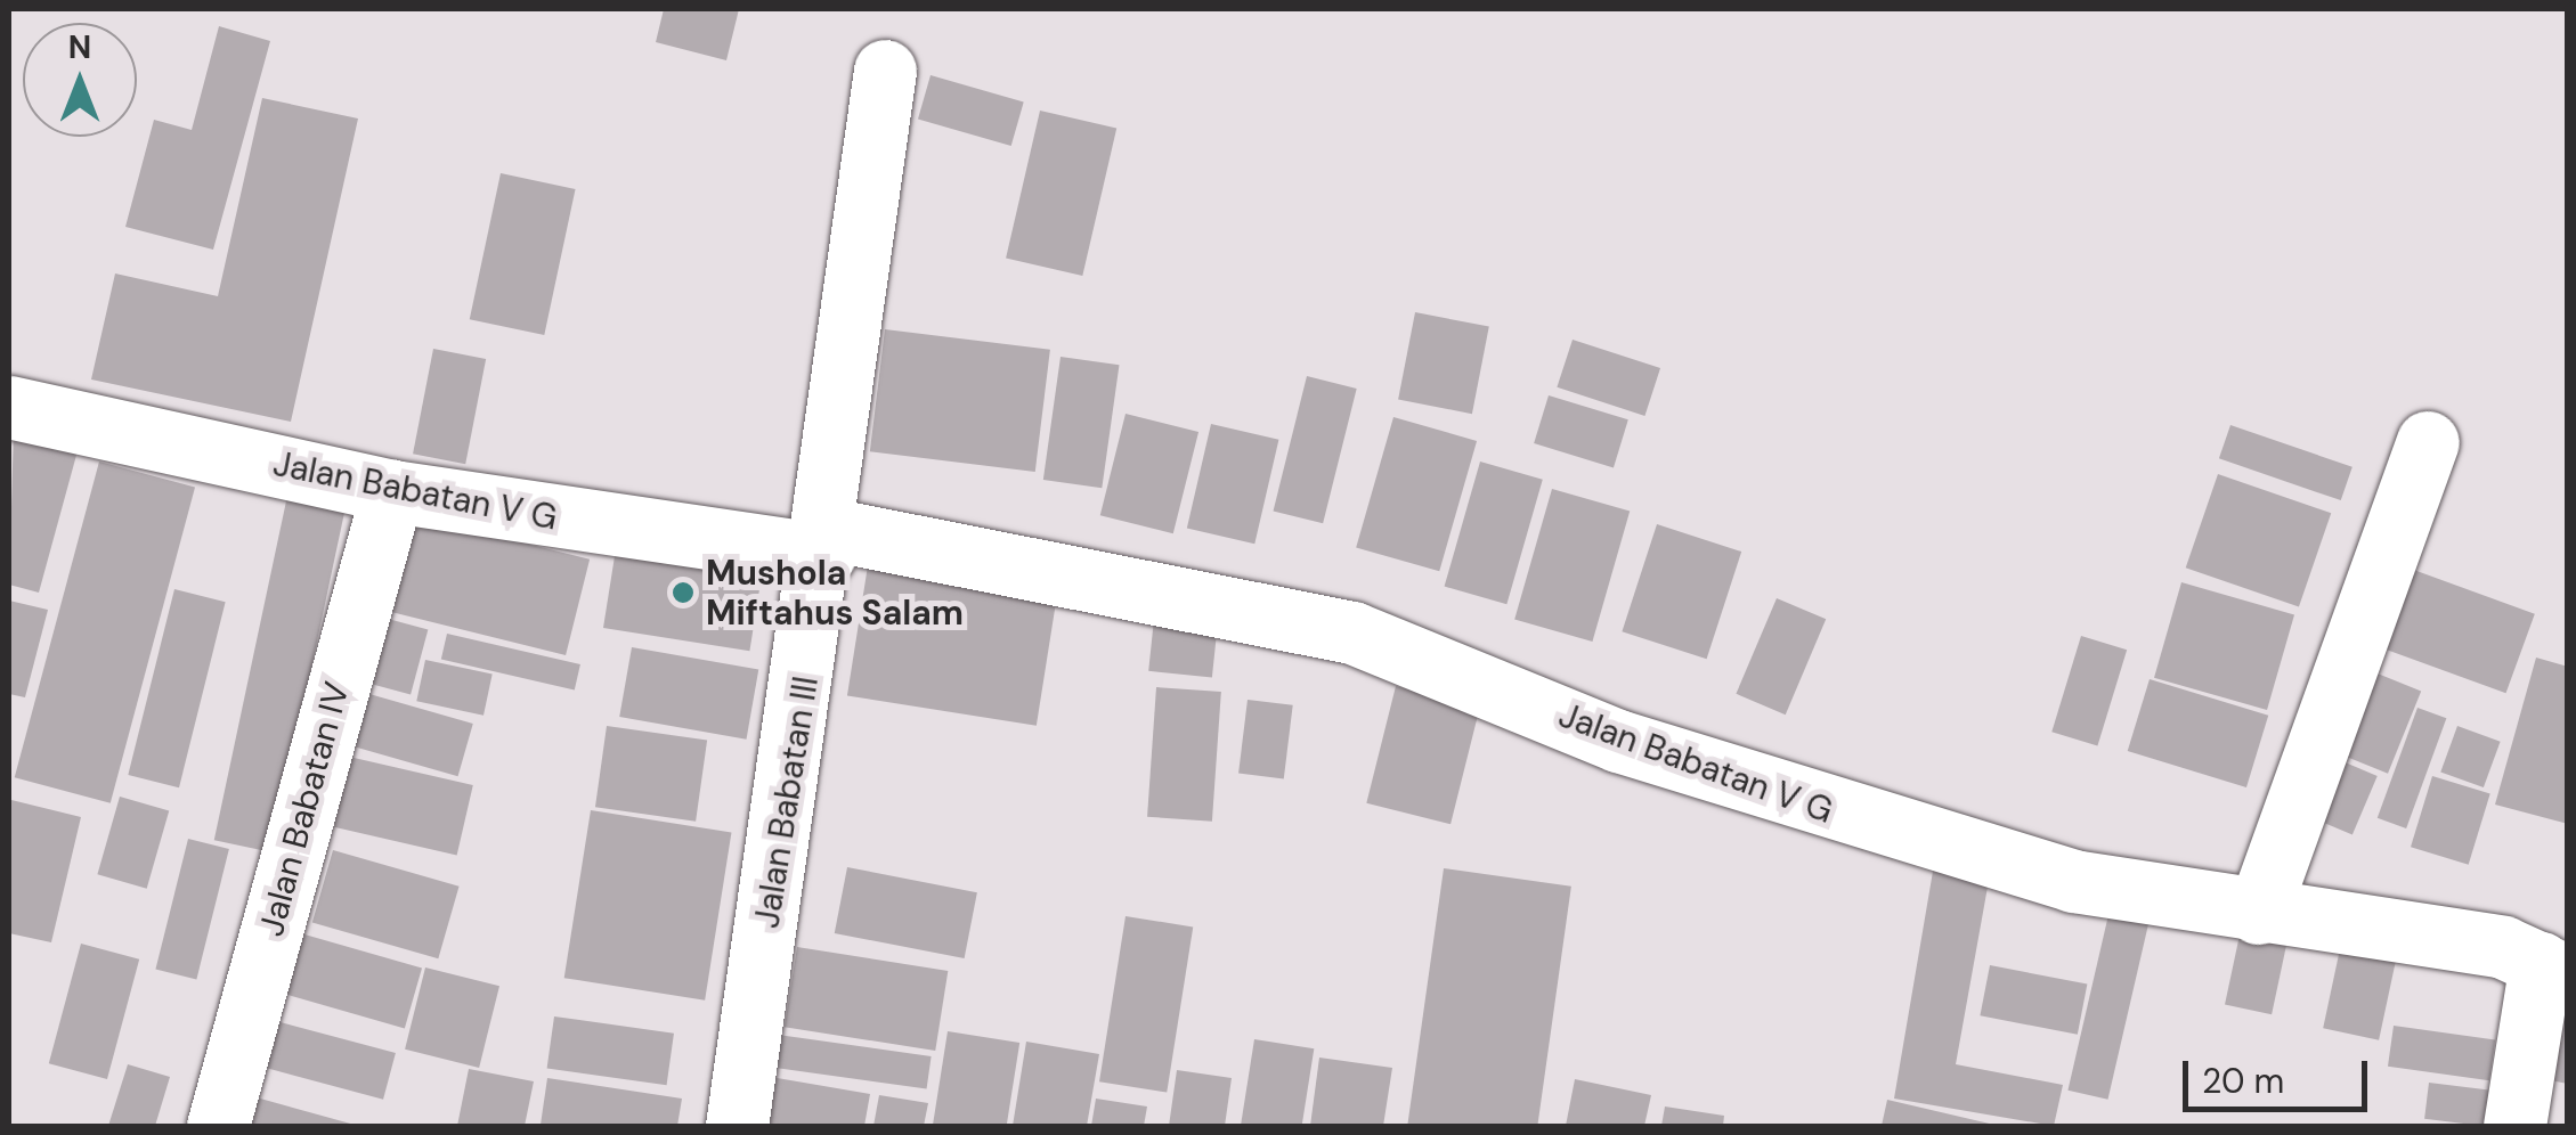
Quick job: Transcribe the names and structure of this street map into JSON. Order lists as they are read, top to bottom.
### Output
{
  "streets": {
    "street": ["Jalan Babatan V G", "Jalan Babatan III", "Jalan Babatan IV"]
  },
  "crossings": [
    ["Jalan Babatan V G", "Jalan Babatan III"],
    ["Jalan Babatan V G", "Jalan Babatan IV"]
  ],
  "places": ["Mushola Miftahus Salam"],
  "scale_bar": "20 m",
  "north": "top"
}
